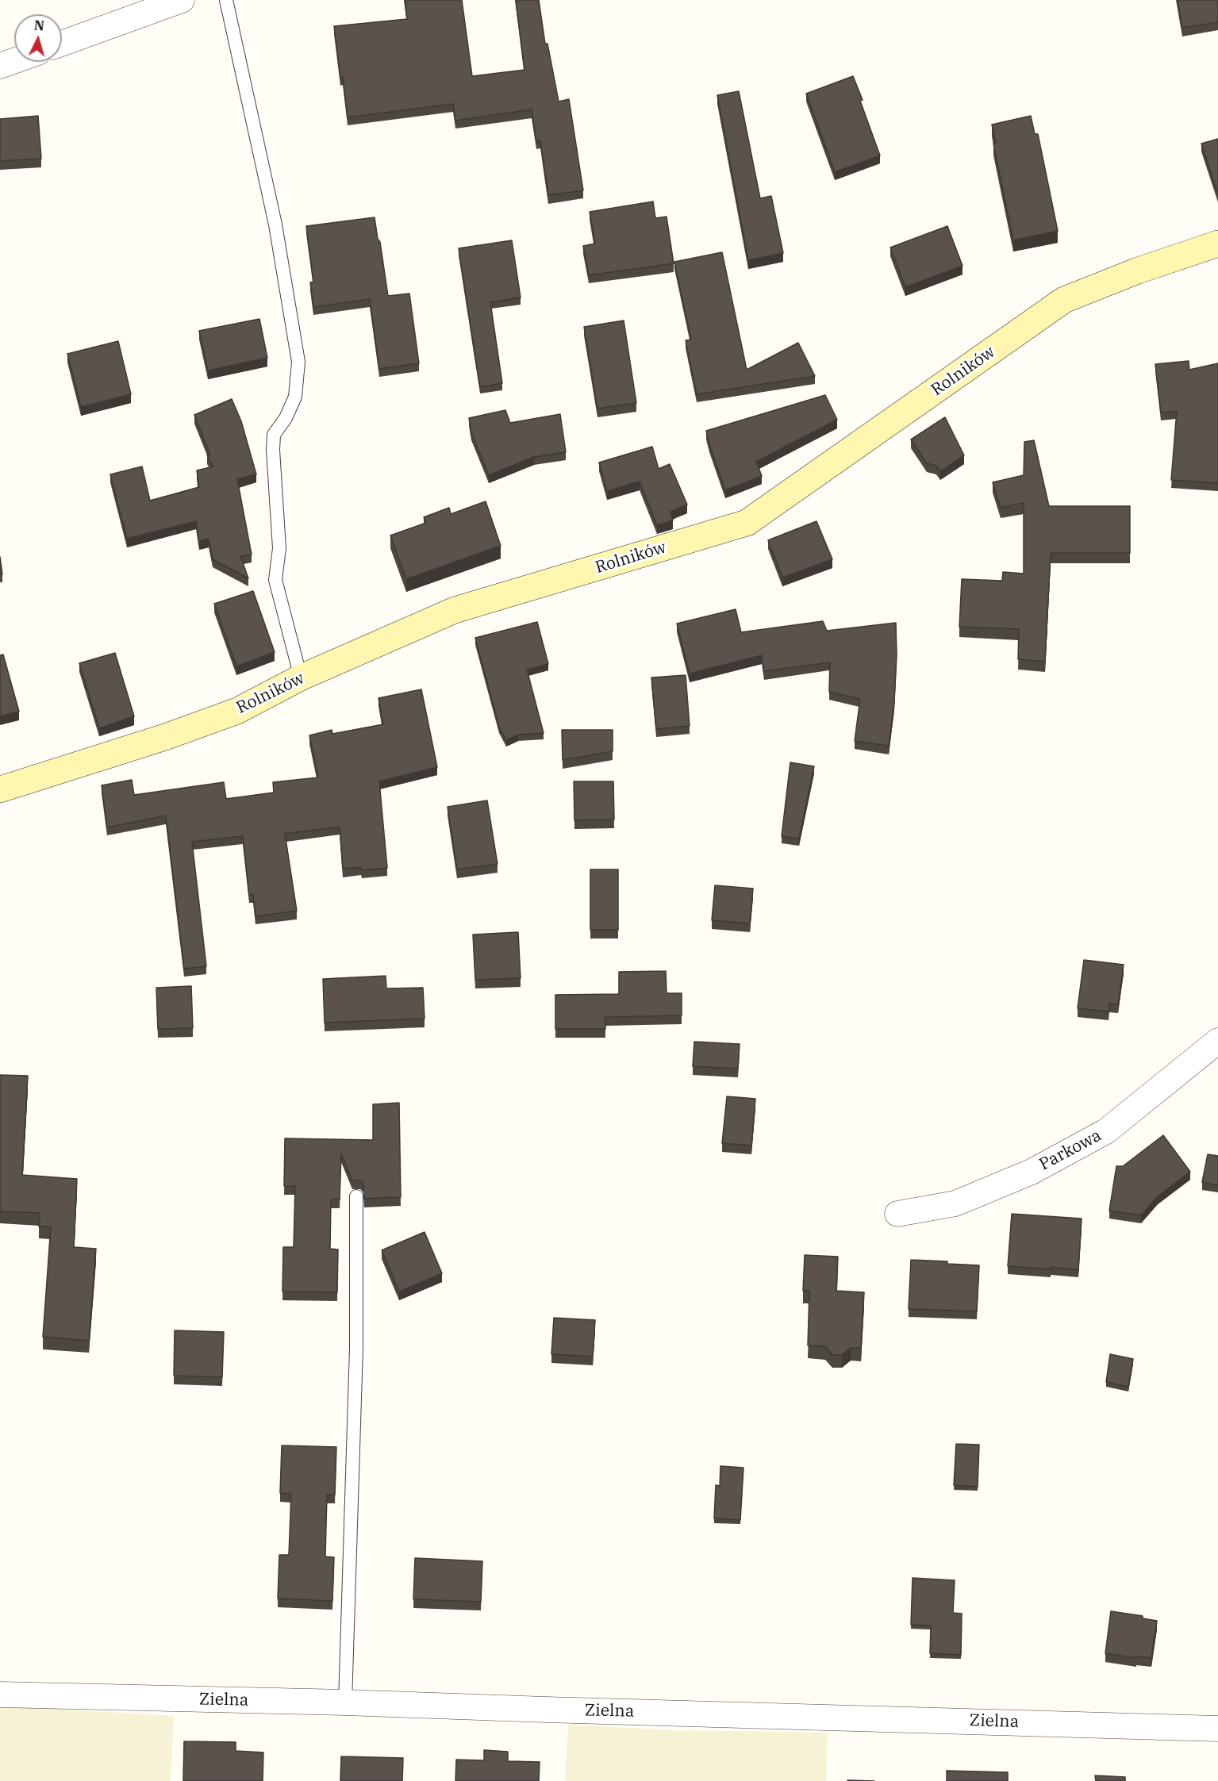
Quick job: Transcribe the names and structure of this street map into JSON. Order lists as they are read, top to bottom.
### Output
{
  "streets": {
    "street": ["Rolników", "Parkowa", "Zielna"]
  },
  "north": "top"
}
